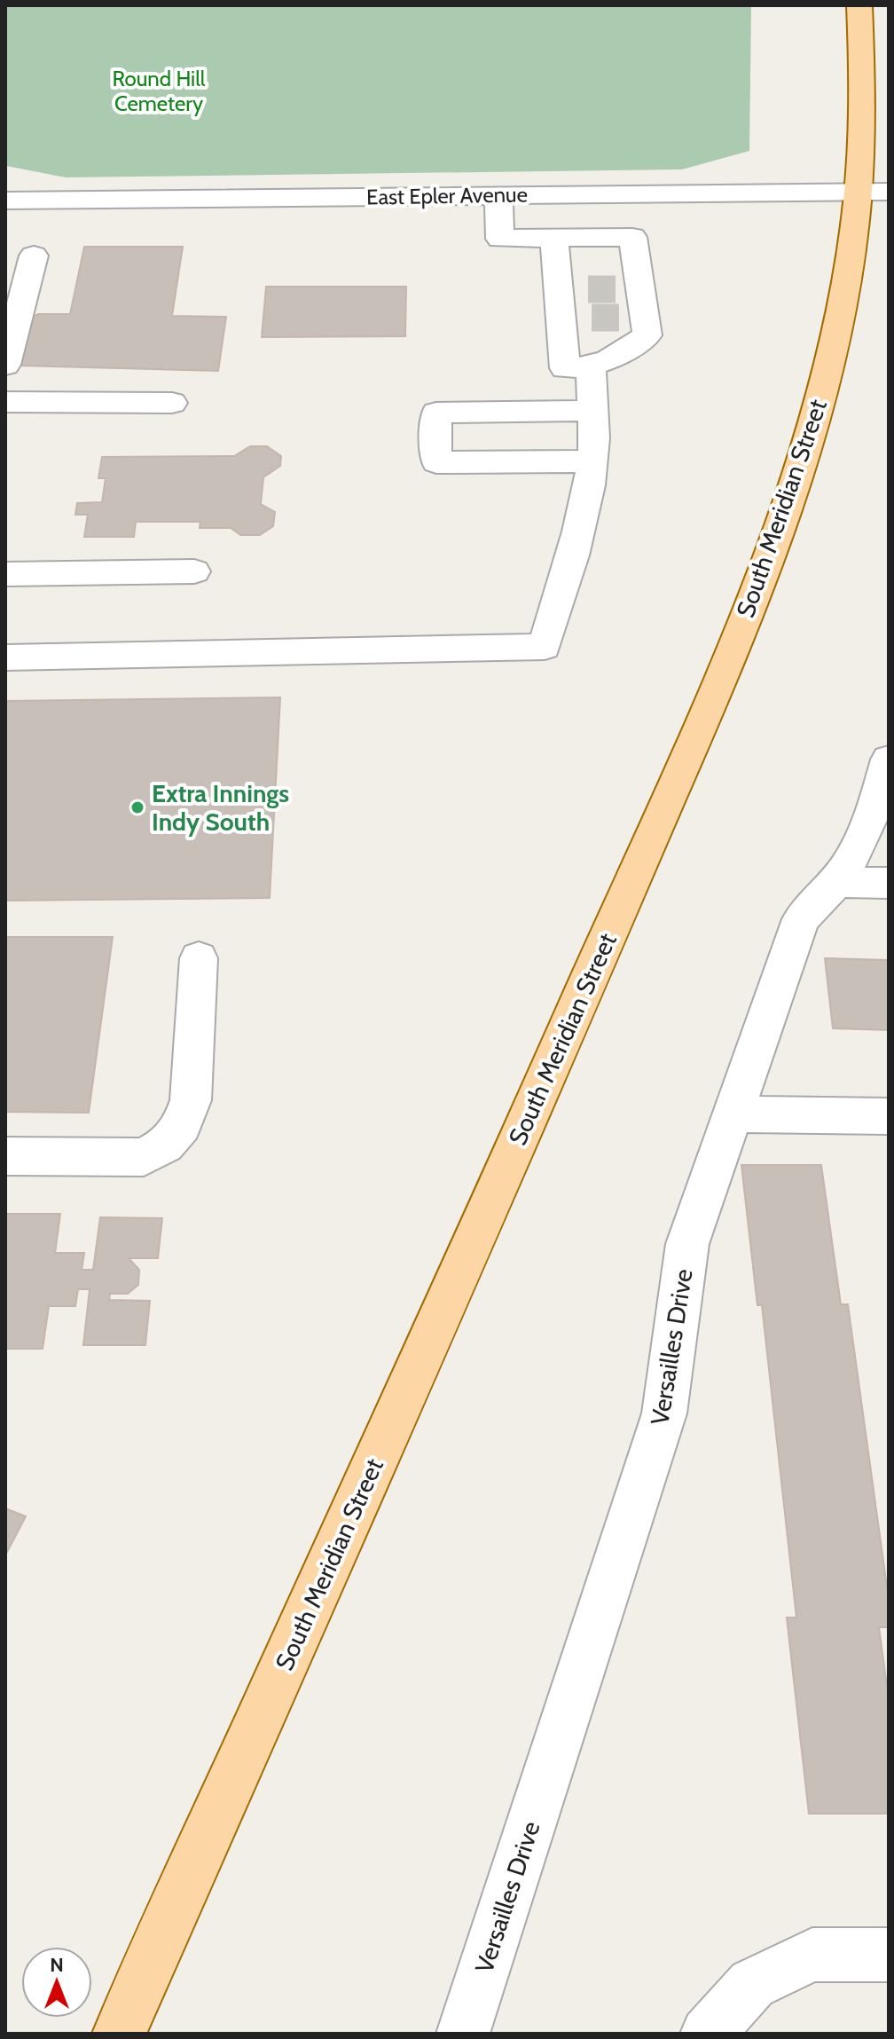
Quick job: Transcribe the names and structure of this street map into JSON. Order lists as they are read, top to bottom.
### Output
{
  "streets": {
    "main road": ["South Meridian Street"],
    "street": ["East Epler Avenue", "Versailles Drive"]
  },
  "crossings": [
    ["East Epler Avenue", "South Meridian Street"]
  ],
  "parks": ["Round Hill Cemetery"],
  "places": ["Extra Innings Indy South"],
  "north": "top"
}
